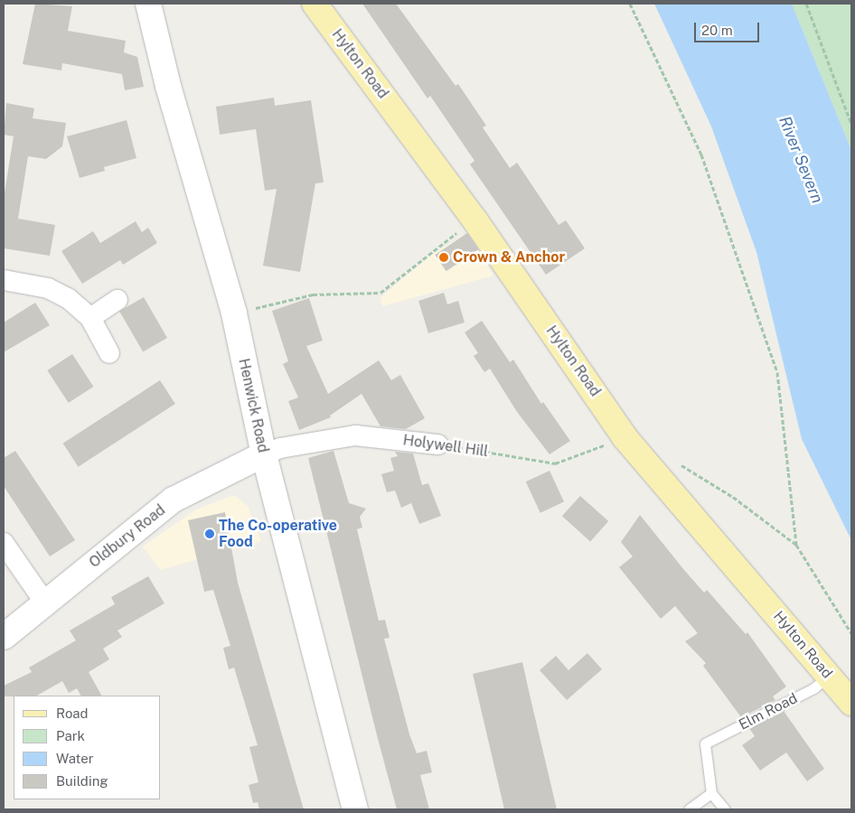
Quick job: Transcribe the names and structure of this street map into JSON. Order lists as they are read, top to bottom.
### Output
{
  "streets": {
    "main road": ["Hylton Road", "Henwick Road", "Oldbury Road"],
    "street": ["Holywell Hill"],
    "lane": ["Elm Road"]
  },
  "crossings": [
    ["Hylton Road", "Holywell Hill"],
    ["Hylton Road", "Elm Road"],
    ["Henwick Road", "Holywell Hill"],
    ["Henwick Road", "Oldbury Road"],
    ["Holywell Hill", "Oldbury Road"]
  ],
  "water": ["River Severn"],
  "places": ["Crown & Anchor", "The Co-operative Food"],
  "legend": [
    "Road",
    "Park",
    "Water",
    "Building"
  ],
  "scale_bar": "20 m"
}
